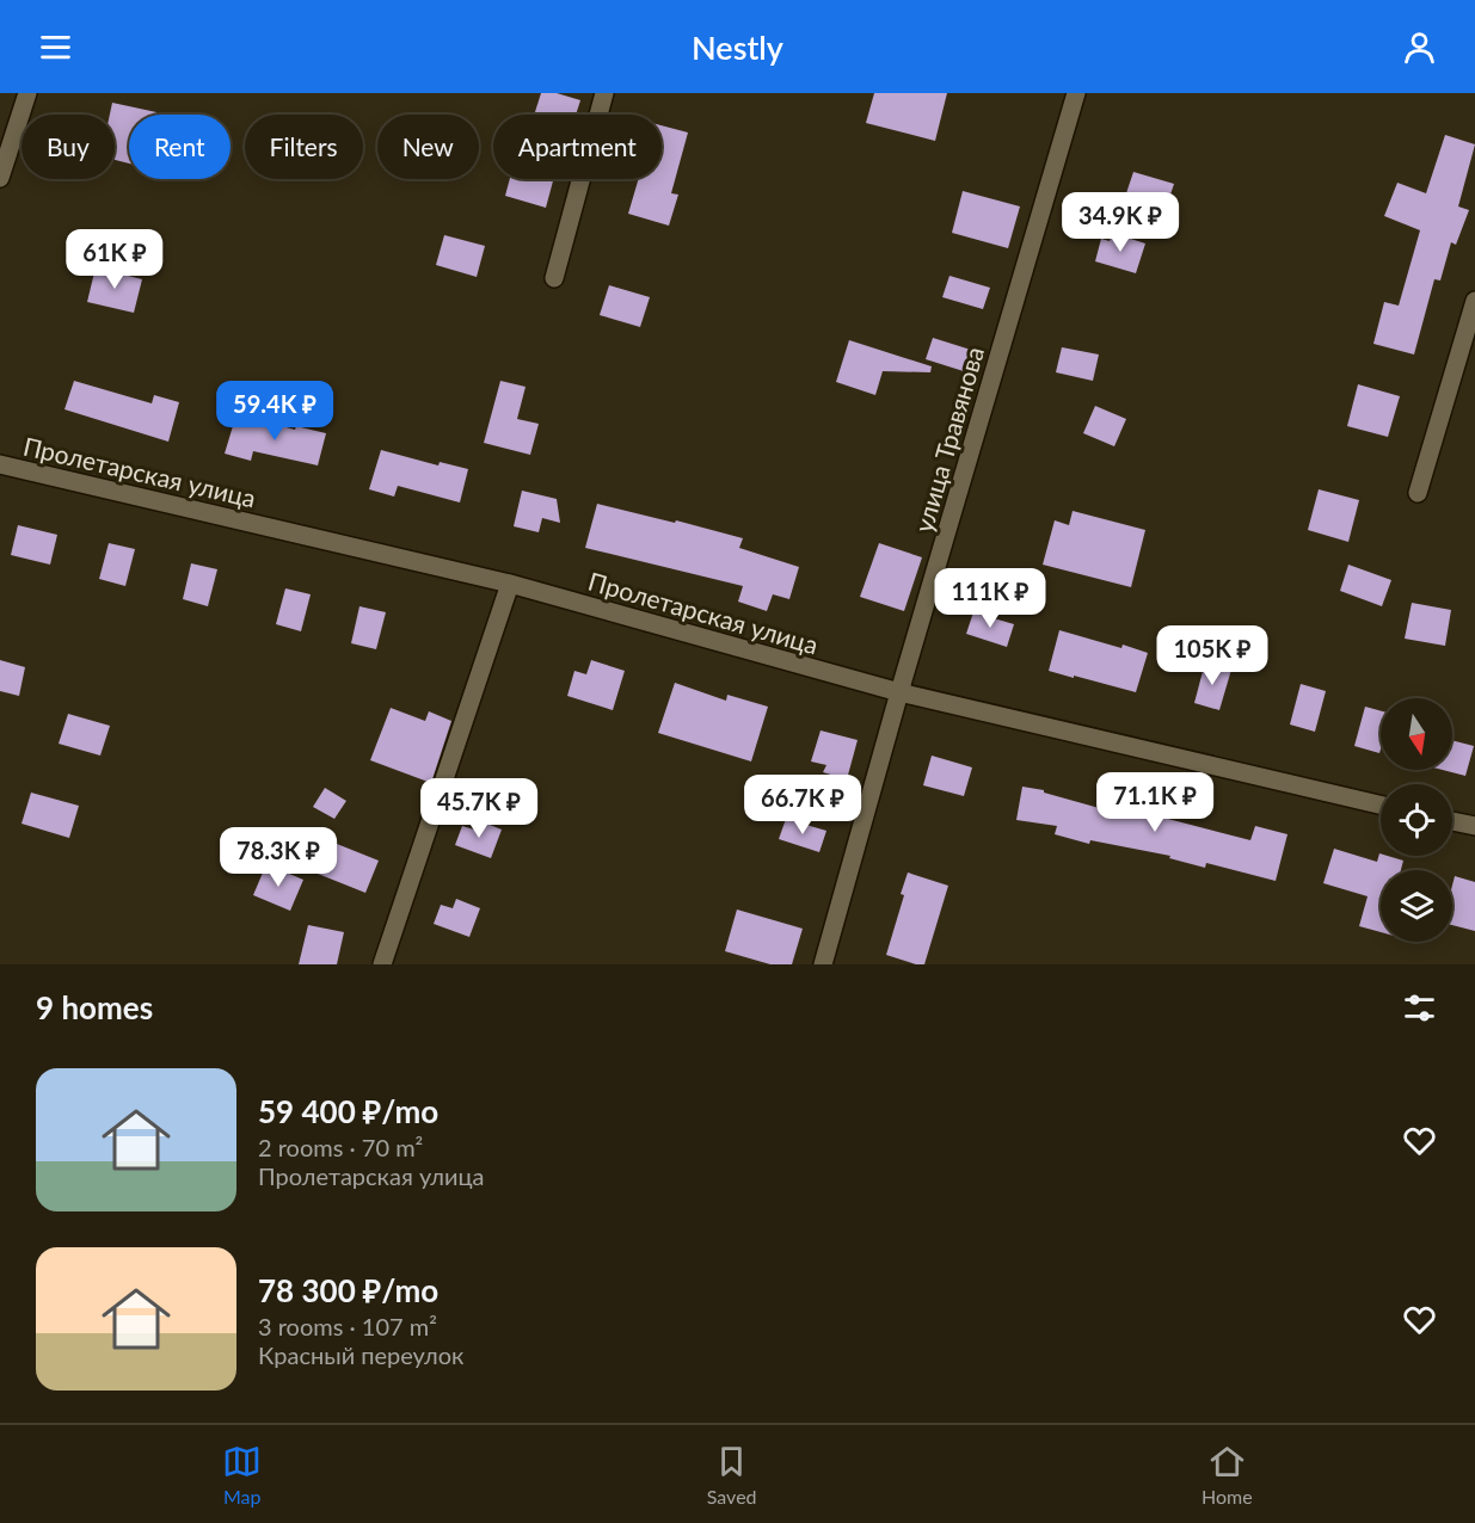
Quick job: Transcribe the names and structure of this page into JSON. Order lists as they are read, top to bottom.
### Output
{
  "streets": {
    "street": ["улица Травянова", "Пролетарская улица"]
  },
  "crossings": [
    ["улица Травянова", "Пролетарская улица"]
  ],
  "north": "bottom",
  "page": {
    "header": "Nestly",
    "chip": [
      "Buy",
      "Rent",
      "Filters",
      "New",
      "Apartment"
    ],
    "price": [
      "34.9K ₽",
      "61K ₽",
      "59.4K ₽",
      "111K ₽",
      "105K ₽",
      "71.1K ₽",
      "66.7K ₽",
      "45.7K ₽",
      "78.3K ₽"
    ],
    "heading": "9 homes",
    "list": [
      {
        "name": "59 400 ₽/mo",
        "note": "2 rooms · 70 m² · Пролетарская улица"
      },
      {
        "name": "78 300 ₽/mo",
        "note": "3 rooms · 107 m² · Красный переулок"
      }
    ],
    "tabs": ["Map", "Saved", "Home"]
  }
}
